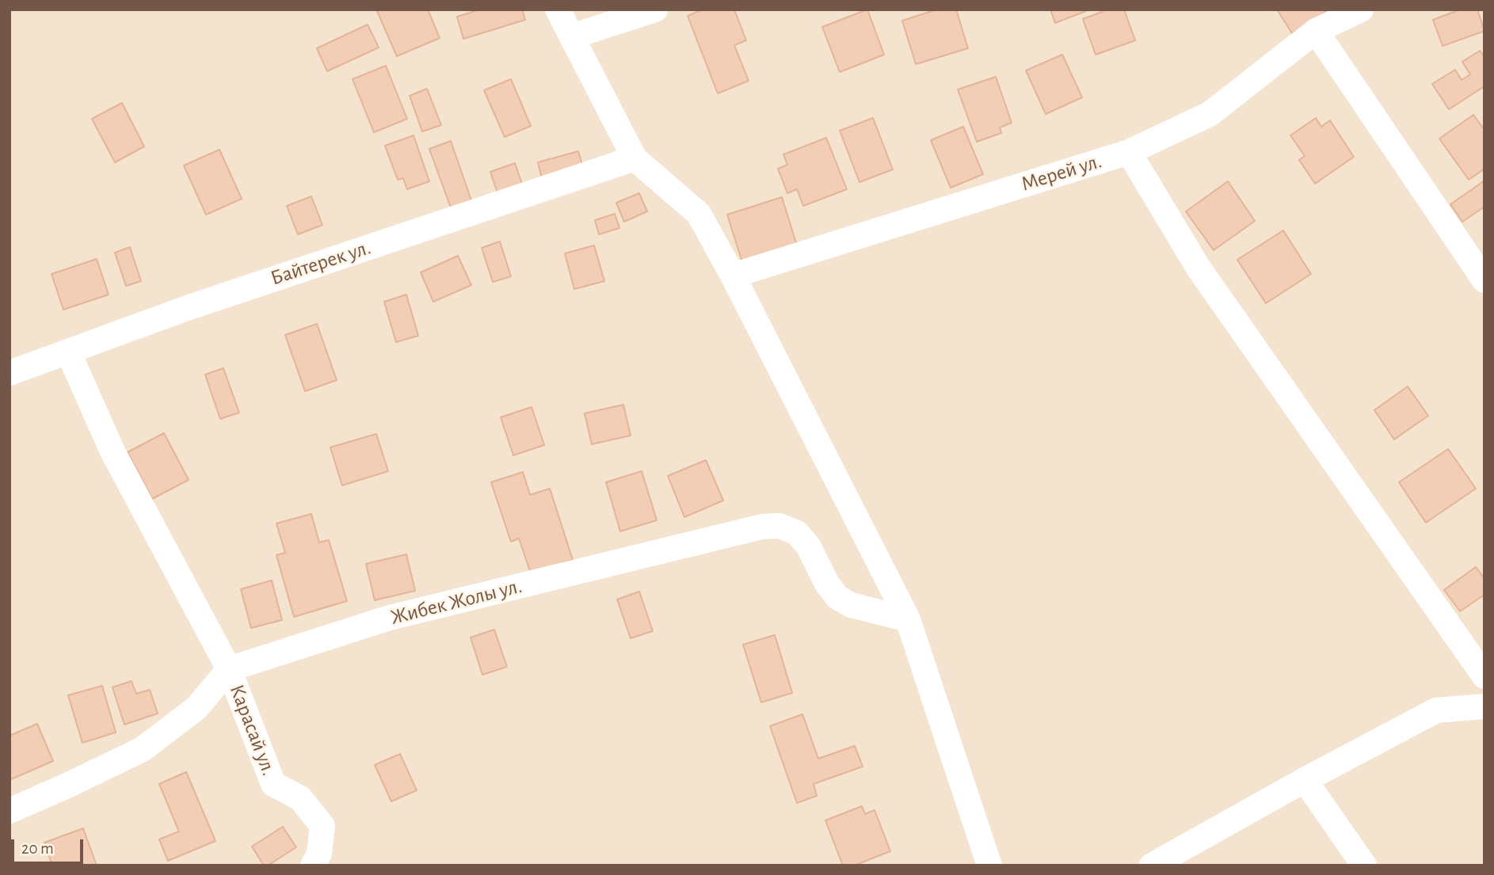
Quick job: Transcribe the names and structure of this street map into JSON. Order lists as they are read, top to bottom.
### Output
{
  "streets": {
    "street": [
      "Мерей ул.",
      "Байтерек ул.",
      "Жибек Жолы ул.",
      "Карасай ул."
    ]
  },
  "crossings": [
    ["Жибек Жолы ул.", "Карасай ул."]
  ],
  "scale_bar": "20 m"
}
